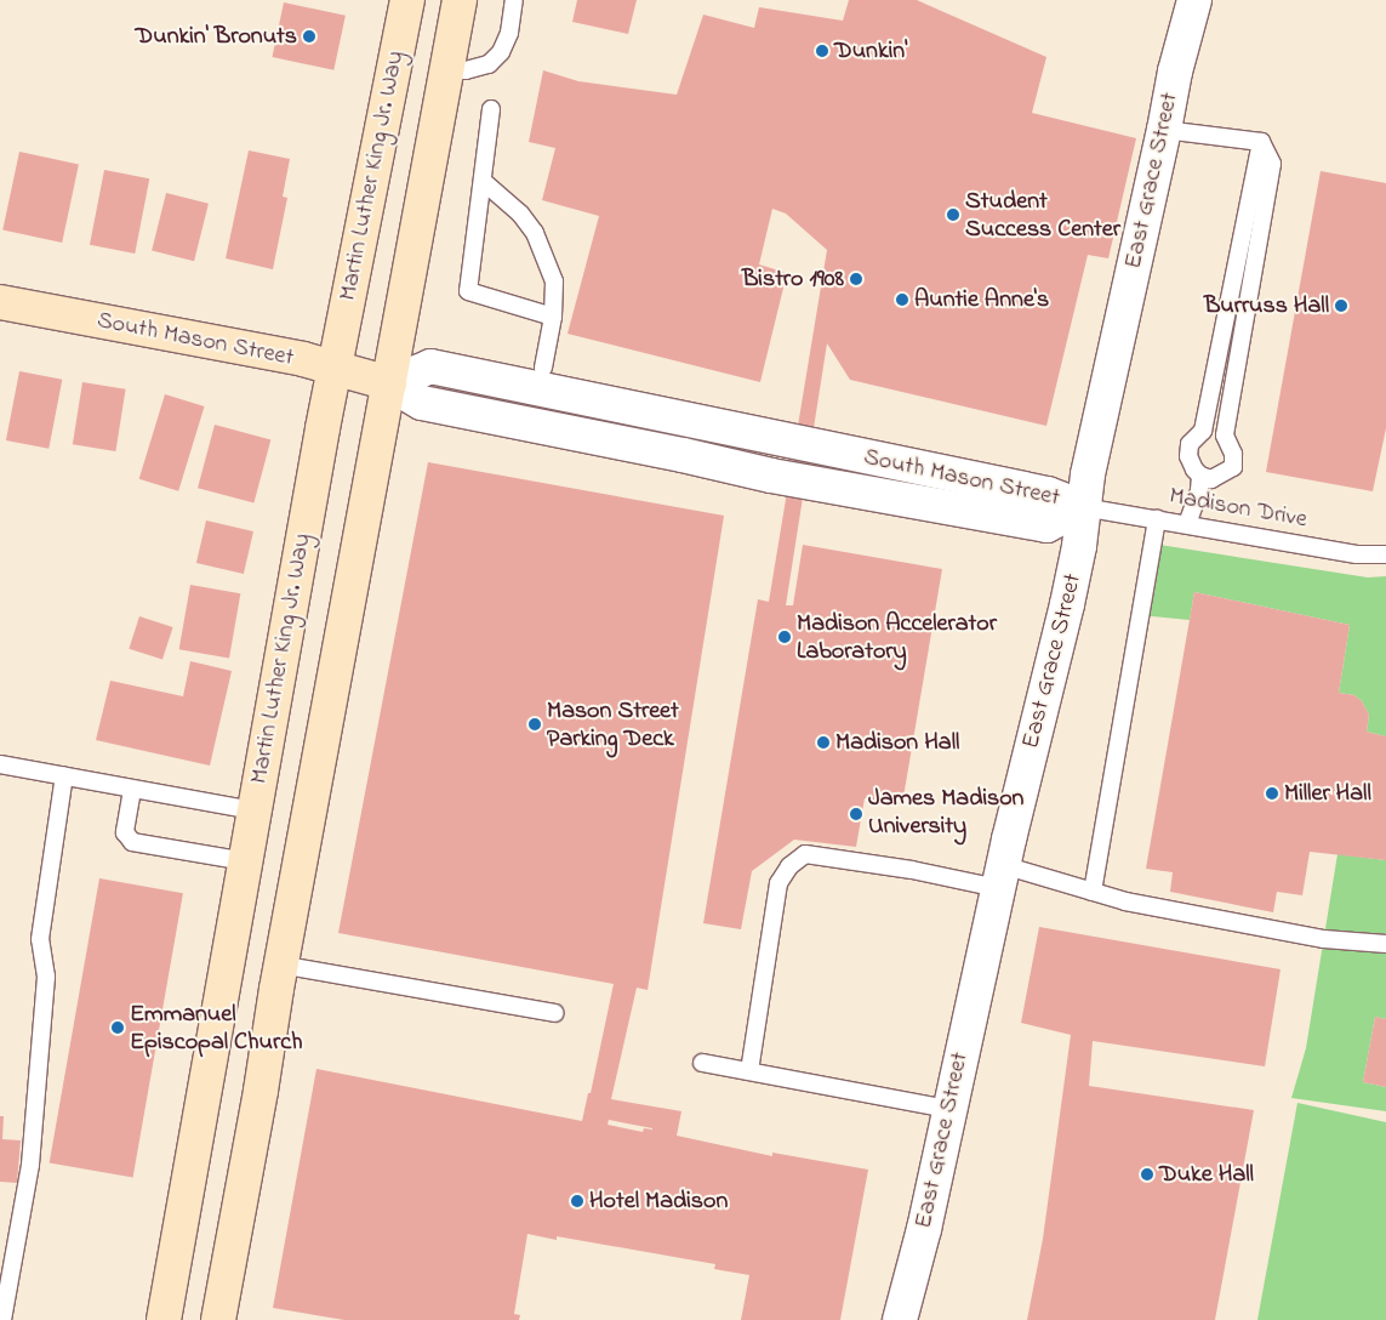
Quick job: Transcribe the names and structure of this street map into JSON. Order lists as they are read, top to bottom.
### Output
{
  "streets": {
    "main road": ["Martin Luther King Jr. Way", "South Mason Street"],
    "street": ["East Grace Street"],
    "lane": ["Madison Drive"]
  },
  "crossings": [
    ["Martin Luther King Jr. Way", "South Mason Street"],
    ["East Grace Street", "South Mason Street"],
    ["East Grace Street", "Madison Drive"],
    ["South Mason Street", "Madison Drive"]
  ],
  "places": [
    "Dunkin' Bronuts",
    "Dunkin'",
    "Student Success Center",
    "Bistro 1908",
    "Auntie Anne's",
    "Burruss Hall",
    "Madison Accelerator Laboratory",
    "Mason Street Parking Deck",
    "Madison Hall",
    "Miller Hall",
    "James Madison University",
    "Emmanuel Episcopal Church",
    "Duke Hall",
    "Hotel Madison"
  ]
}
